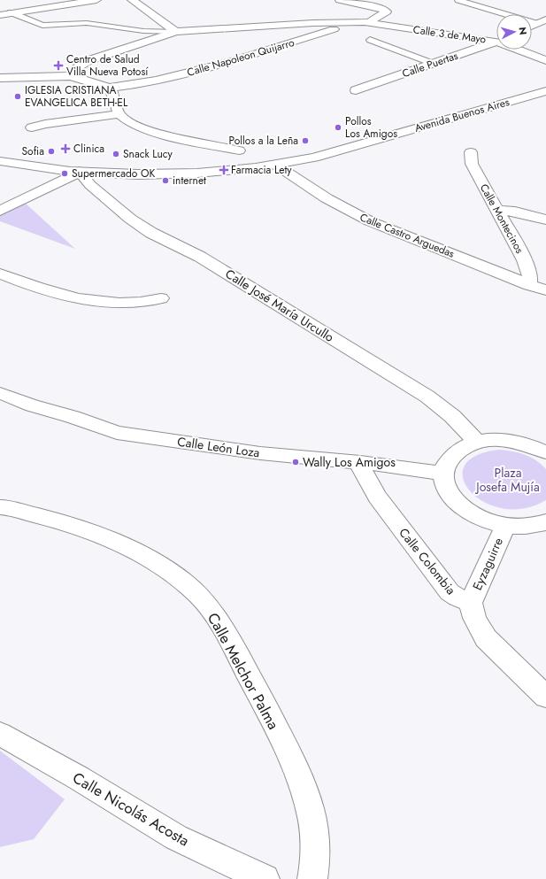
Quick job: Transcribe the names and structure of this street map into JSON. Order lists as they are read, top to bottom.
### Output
{
  "streets": {
    "street": [
      "Calle 3 de Mayo",
      "Calle Napoleon Quijarro",
      "Calle Puertas",
      "Avenida Buenos Aires",
      "Calle Montecinos",
      "Calle Castro Arguedas",
      "Calle José María Urcullo",
      "Calle León Loza",
      "Calle Colombia",
      "Eyzaguirre",
      "Calle Melchor Palma",
      "Calle Nicolás Acosta"
    ]
  },
  "crossings": [
    ["Calle 3 de Mayo", "Calle Napoleon Quijarro"],
    ["Avenida Buenos Aires", "Calle Castro Arguedas"],
    ["Avenida Buenos Aires", "Calle José María Urcullo"],
    ["Calle Montecinos", "Calle Castro Arguedas"],
    ["Calle León Loza", "Calle Colombia"],
    ["Calle Colombia", "Eyzaguirre"]
  ],
  "parks": ["Plaza Josefa Mujía"],
  "places": {
    "health": ["Centro de Salud Villa Nueva Potosí", "Clinica", "Farmacia Lety"],
    "other": [
      "IGLESIA CRISTIANA EVANGELICA BETH-EL",
      "Pollos Los Amigos",
      "Pollos a la Leña",
      "Sofia",
      "Snack Lucy",
      "Supermercado OK",
      "internet",
      "Wally Los Amigos"
    ]
  },
  "north": "right"
}
